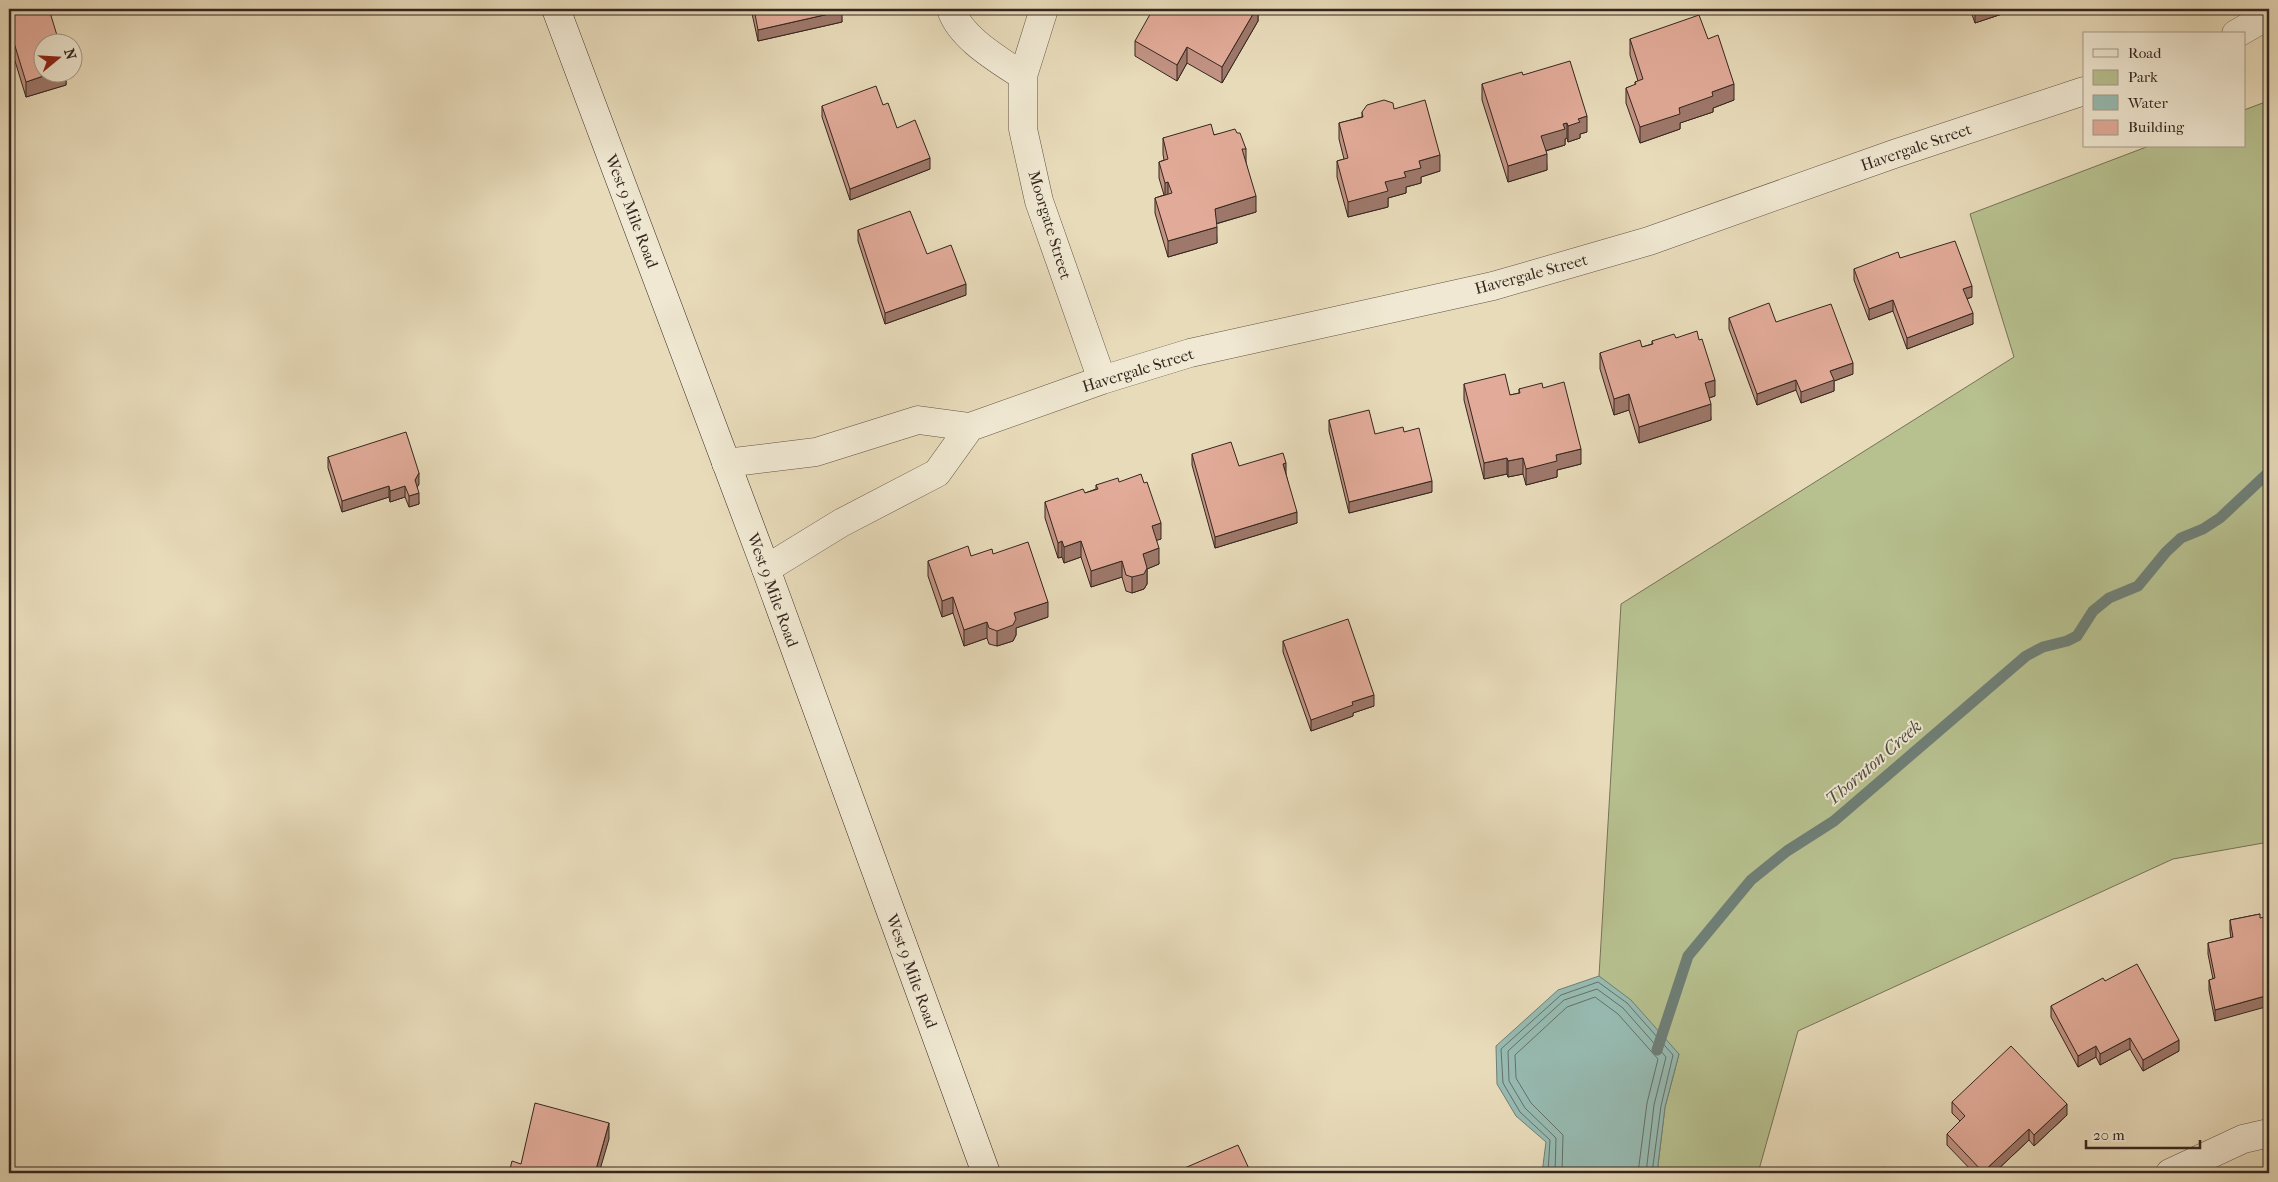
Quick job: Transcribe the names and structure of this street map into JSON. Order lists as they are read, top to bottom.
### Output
{
  "streets": {
    "street": ["Havergale Street", "West 9 Mile Road", "Moorgate Street"]
  },
  "crossings": [
    ["Havergale Street", "West 9 Mile Road"],
    ["Havergale Street", "Moorgate Street"]
  ],
  "water": ["Thornton Creek"],
  "legend": [
    "Road",
    "Park",
    "Water",
    "Building"
  ],
  "scale_bar": "20 m",
  "north": "right"
}
